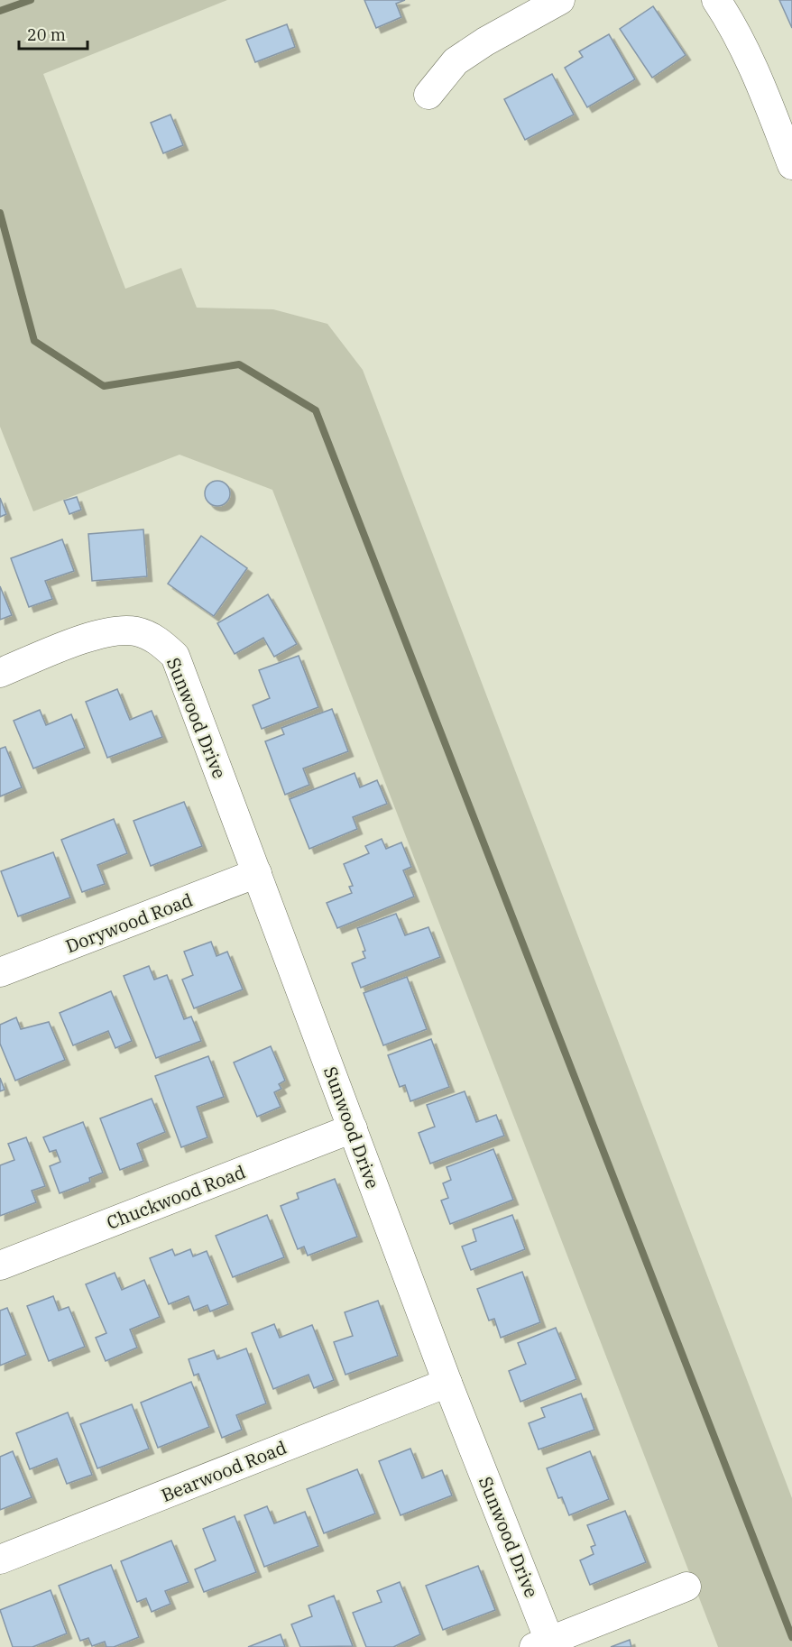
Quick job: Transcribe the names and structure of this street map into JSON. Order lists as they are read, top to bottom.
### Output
{
  "streets": {
    "street": [
      "Sunwood Drive",
      "Dorywood Road",
      "Chuckwood Road",
      "Bearwood Road"
    ]
  },
  "crossings": [
    ["Sunwood Drive", "Dorywood Road"],
    ["Sunwood Drive", "Chuckwood Road"],
    ["Sunwood Drive", "Bearwood Road"]
  ],
  "scale_bar": "20 m"
}
